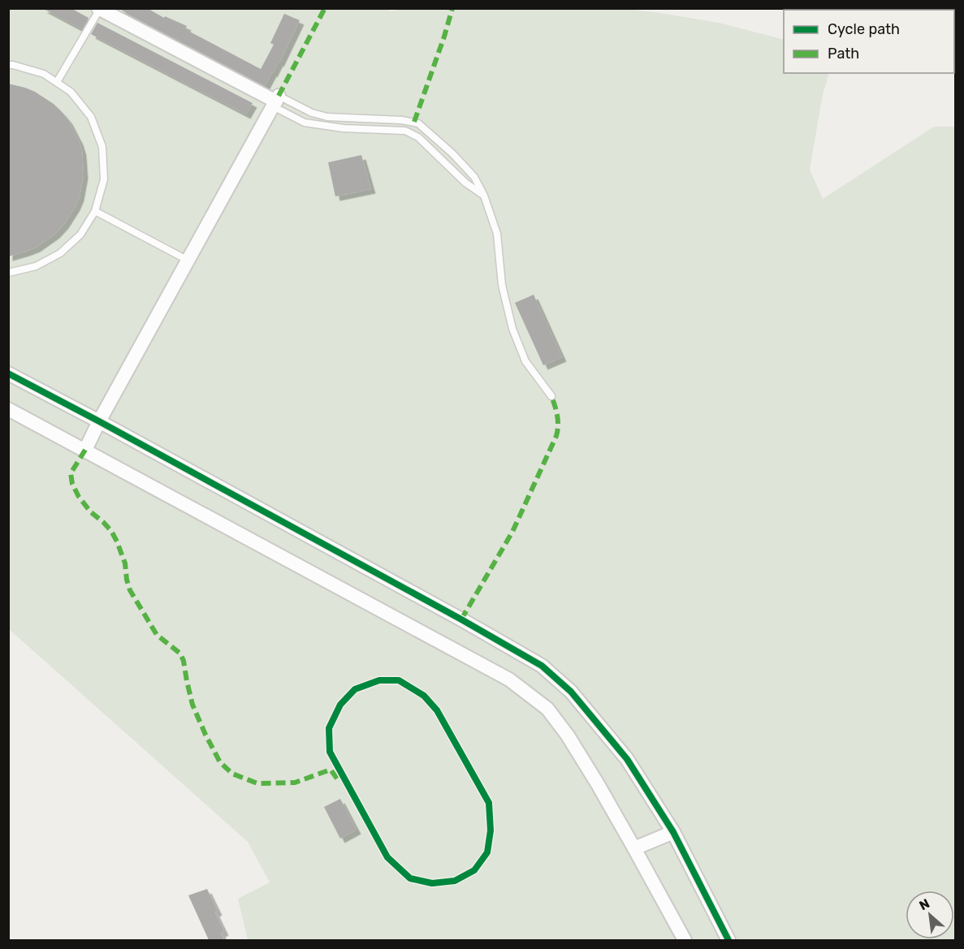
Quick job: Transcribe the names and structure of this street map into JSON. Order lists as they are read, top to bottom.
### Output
{
  "legend": ["Cycle path", "Path"],
  "north": "top left"
}
